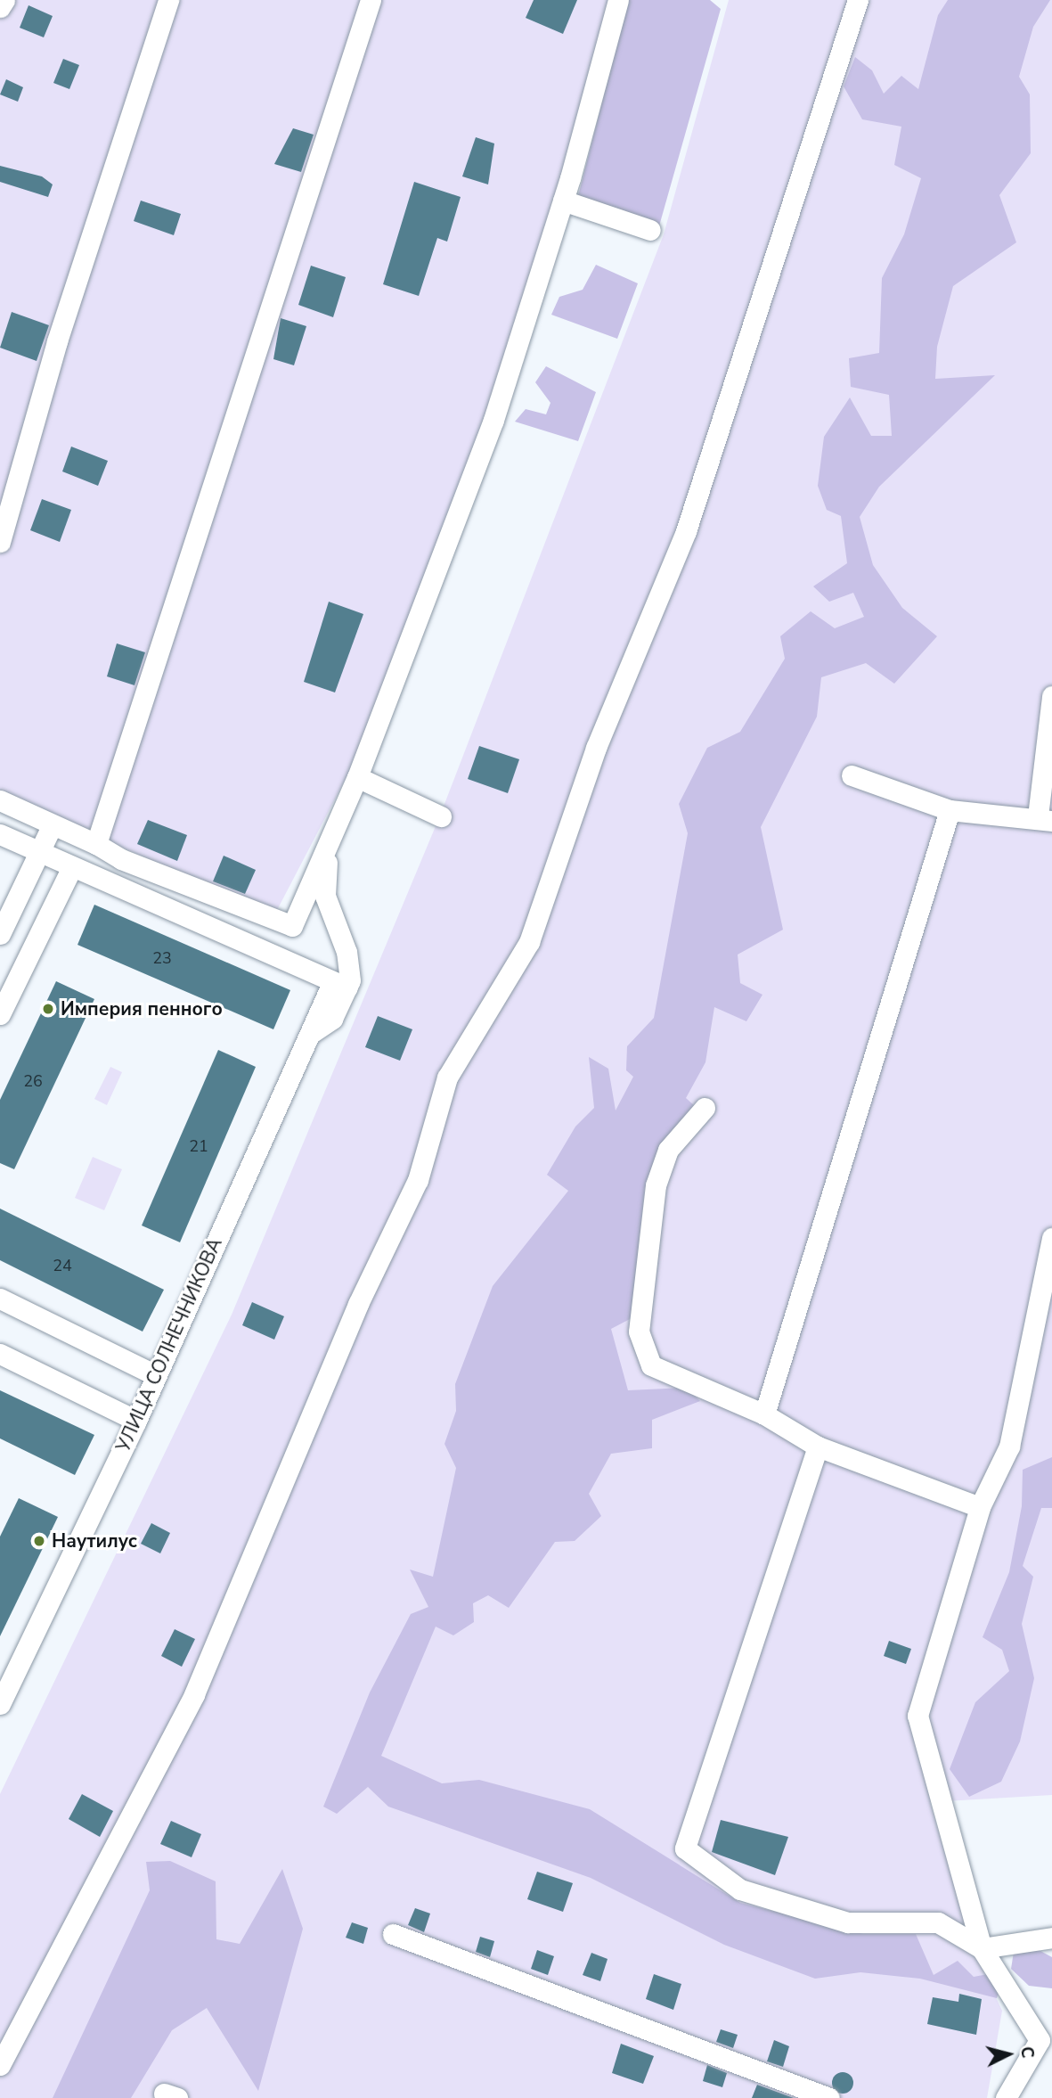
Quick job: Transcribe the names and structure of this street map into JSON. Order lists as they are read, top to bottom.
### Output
{
  "streets": {
    "street": ["УЛИЦА СОЛНЕЧНИКОВА"]
  },
  "places": ["Империя пенного", "Наутилус"],
  "house_numbers": [
    "23",
    "26",
    "21",
    "24"
  ],
  "north": "right"
}
